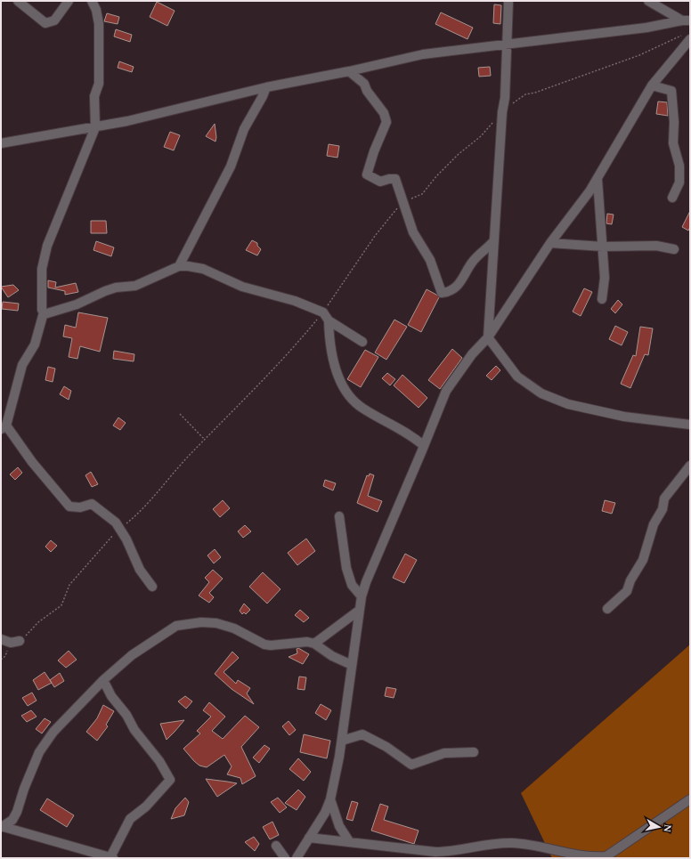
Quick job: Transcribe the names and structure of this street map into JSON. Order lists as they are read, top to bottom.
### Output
{
  "north": "right"
}
